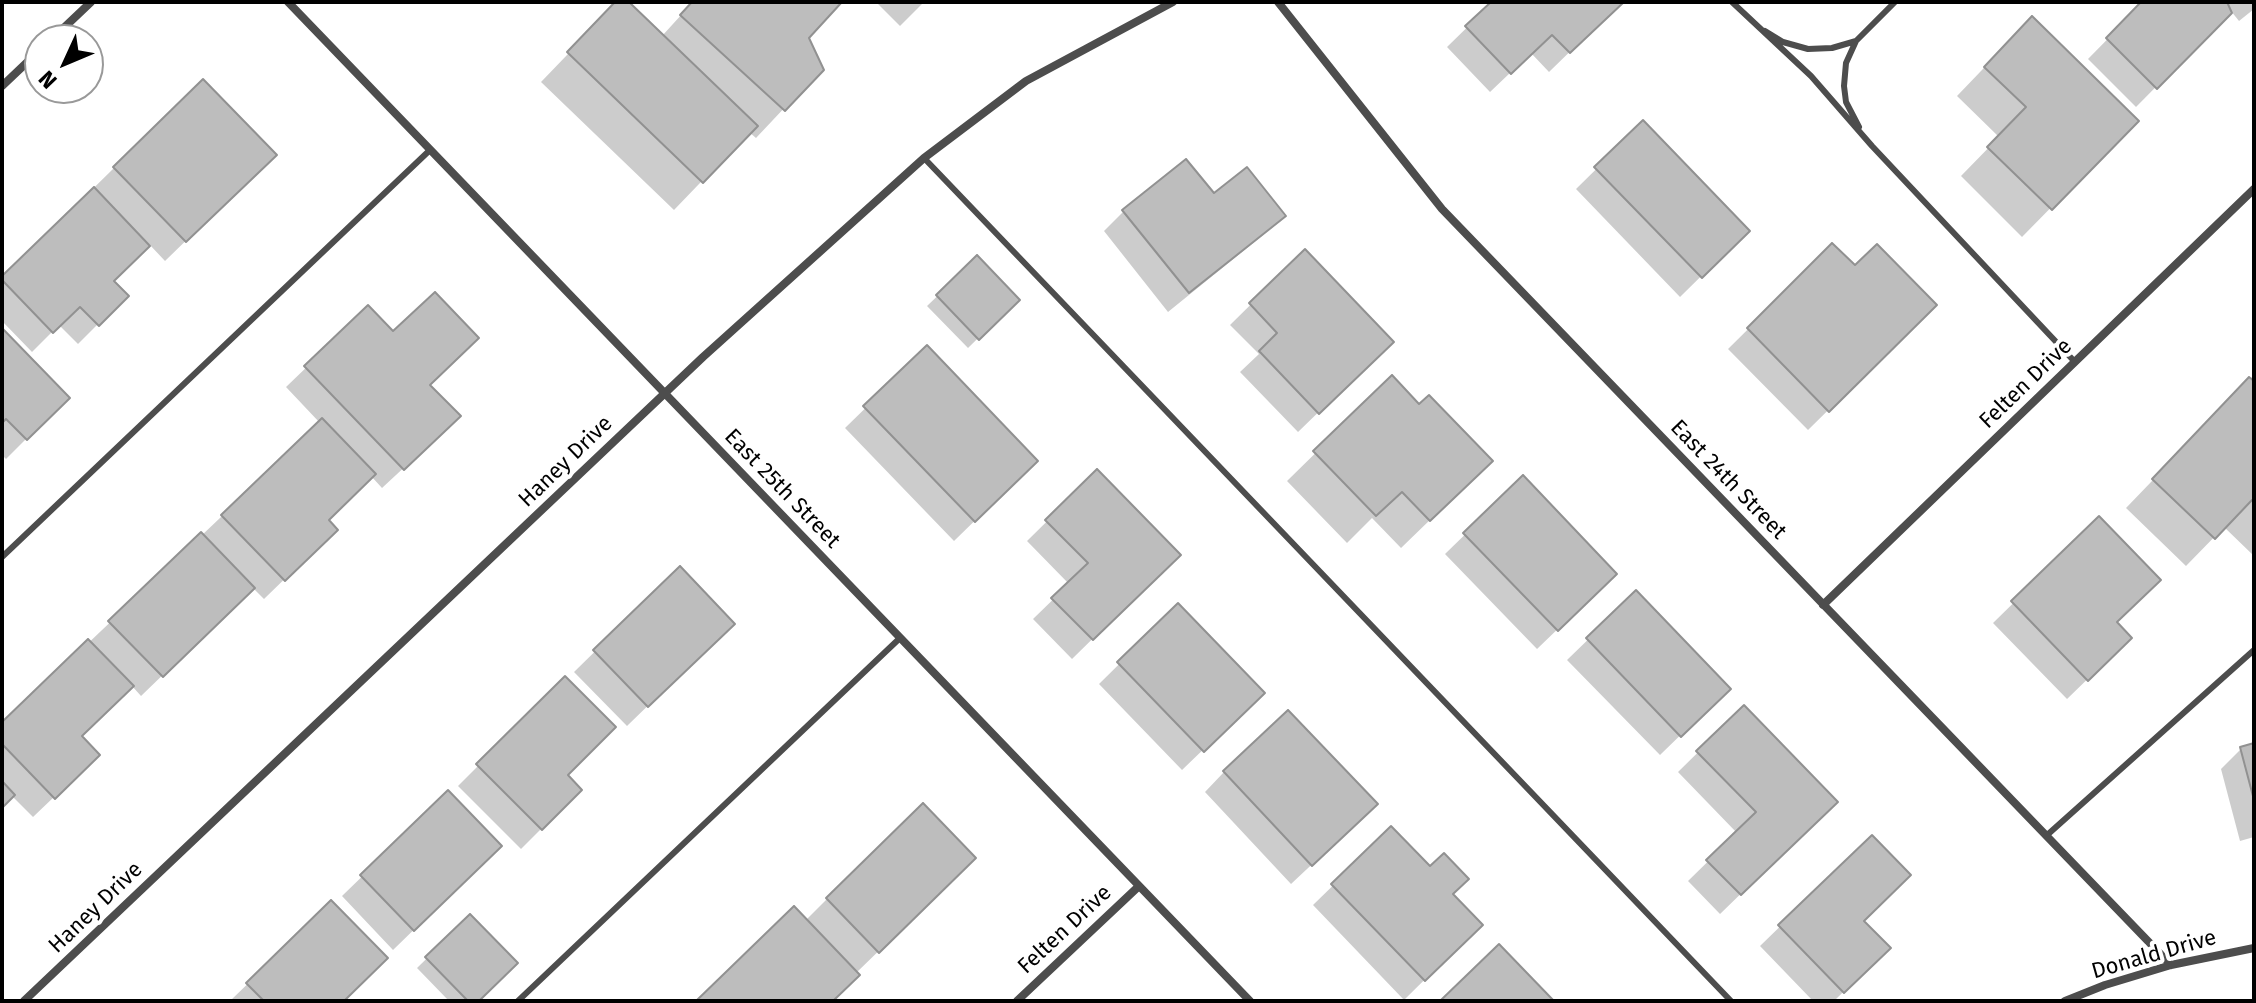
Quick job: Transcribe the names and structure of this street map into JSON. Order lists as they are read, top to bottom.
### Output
{
  "streets": {
    "street": [
      "Felten Drive",
      "Haney Drive",
      "East 24th Street",
      "East 25th Street",
      "Donald Drive"
    ]
  },
  "crossings": [
    ["Felten Drive", "East 24th Street"],
    ["Felten Drive", "East 25th Street"],
    ["Haney Drive", "East 25th Street"],
    ["East 24th Street", "Donald Drive"]
  ],
  "north": "bottom left"
}
